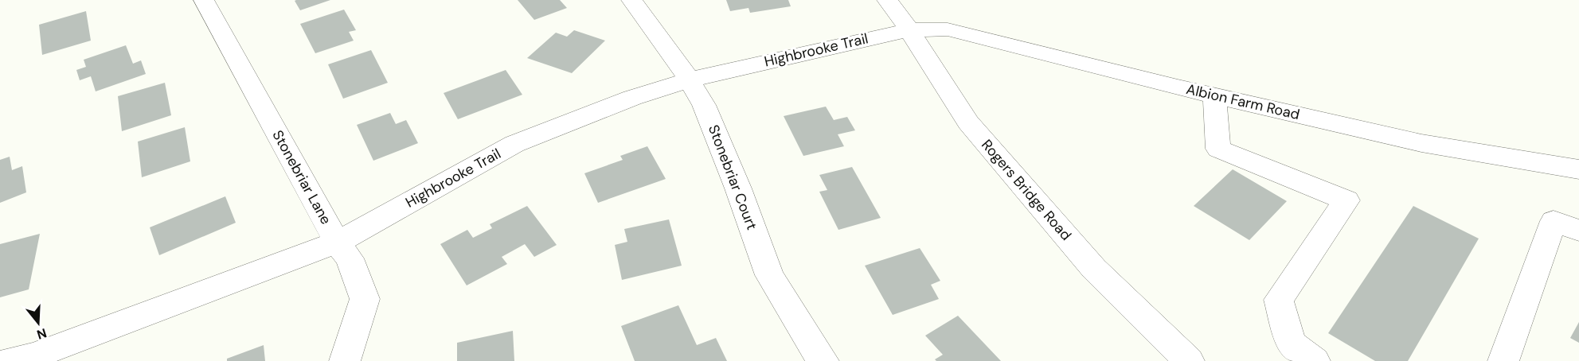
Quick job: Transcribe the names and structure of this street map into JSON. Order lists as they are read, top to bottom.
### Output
{
  "streets": {
    "street": [
      "Highbrooke Trail",
      "Albion Farm Road",
      "Stonebriar Lane",
      "Stonebriar Court",
      "Rogers Bridge Road"
    ]
  },
  "crossings": [
    ["Highbrooke Trail", "Albion Farm Road"],
    ["Highbrooke Trail", "Stonebriar Lane"],
    ["Highbrooke Trail", "Stonebriar Court"],
    ["Highbrooke Trail", "Rogers Bridge Road"],
    ["Albion Farm Road", "Rogers Bridge Road"]
  ],
  "north": "bottom"
}
